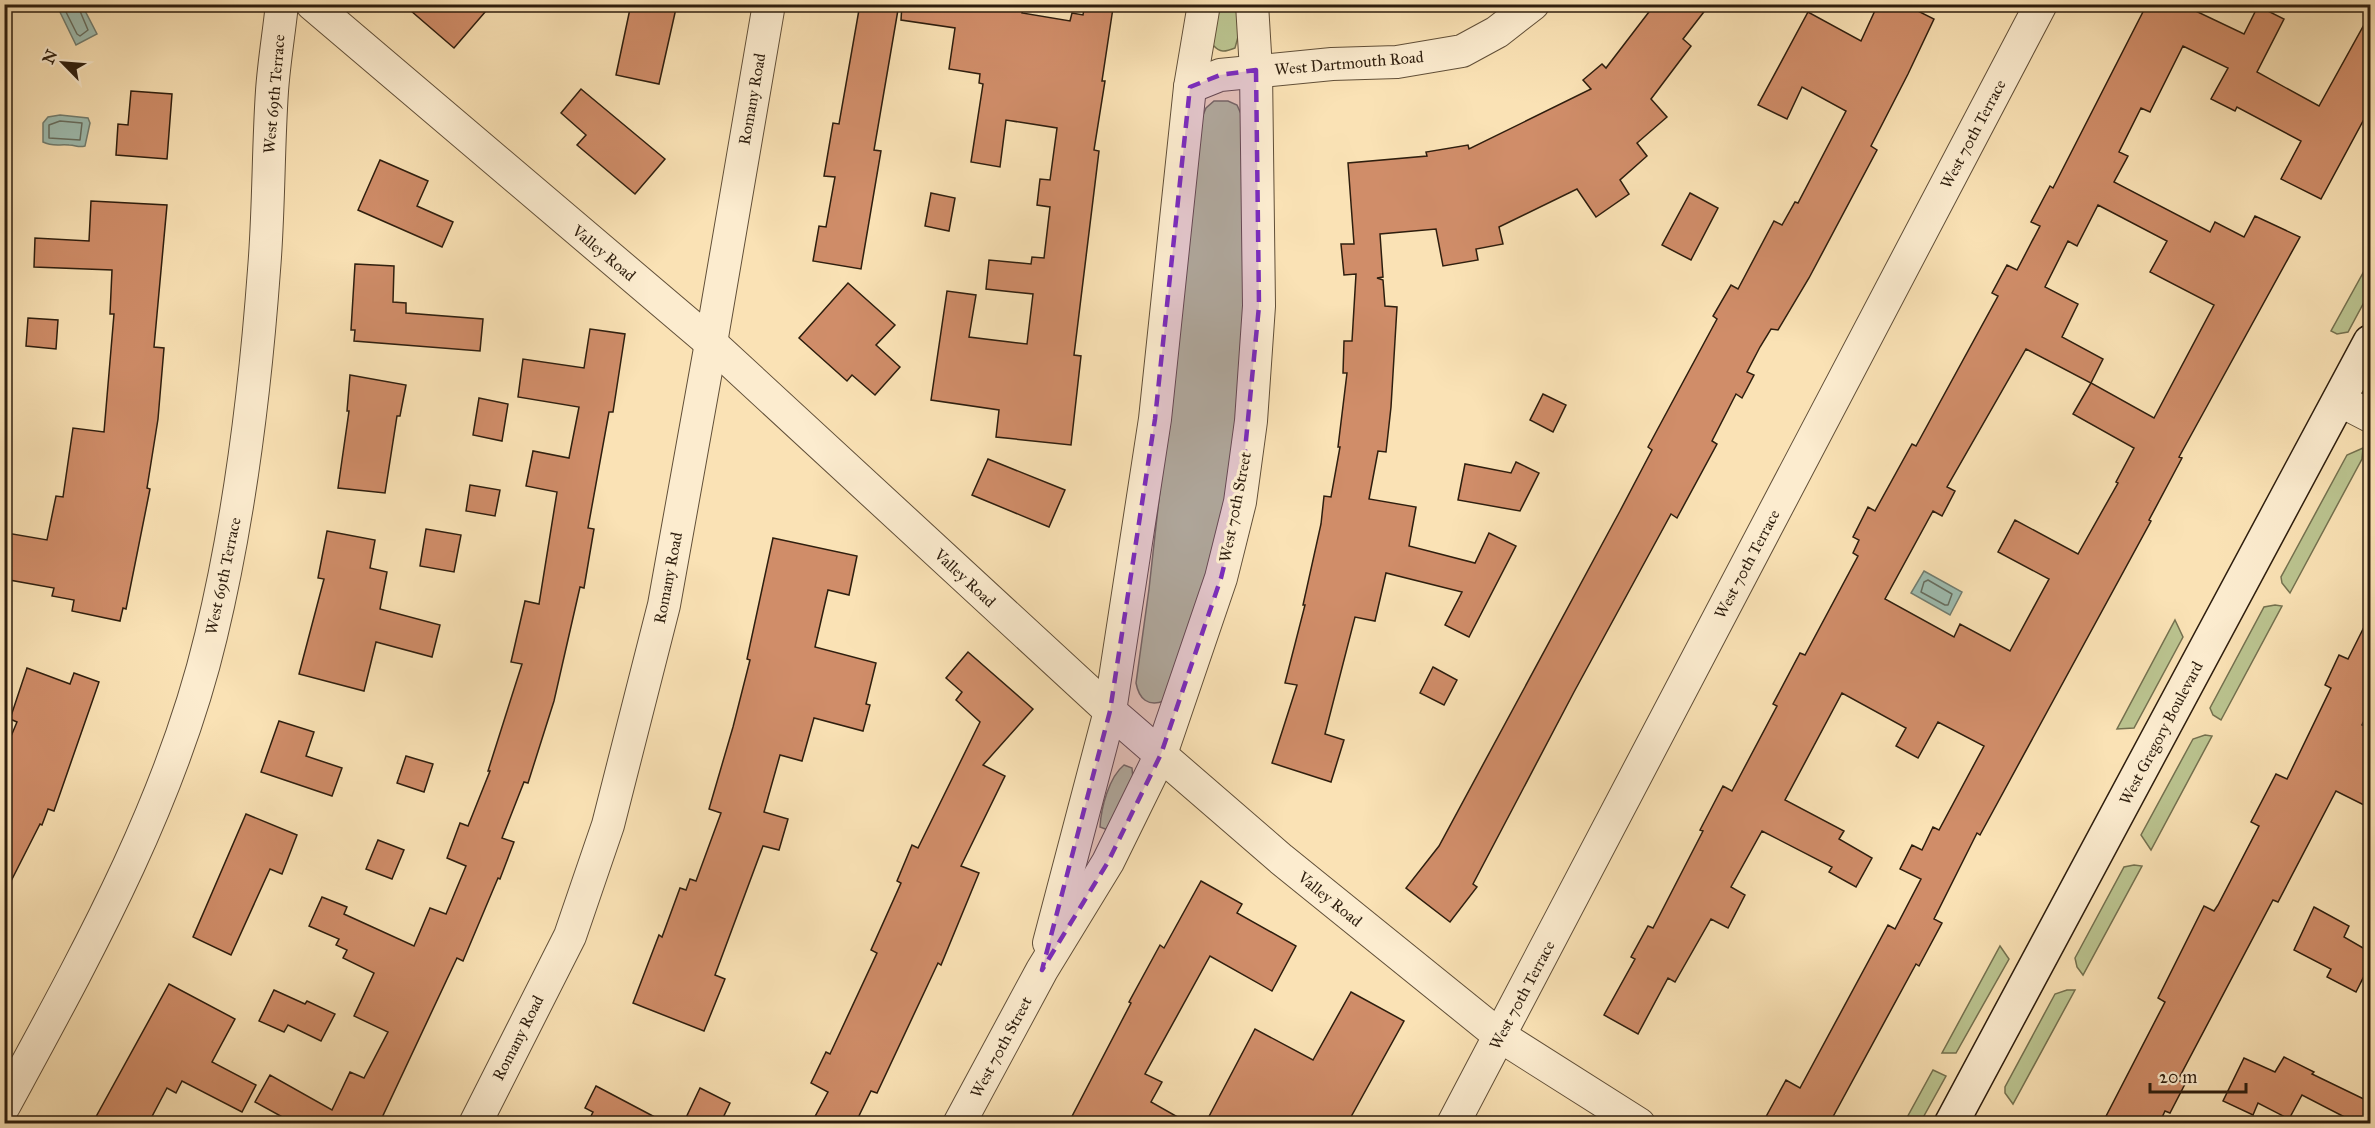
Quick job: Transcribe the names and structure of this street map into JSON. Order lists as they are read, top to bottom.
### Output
{
  "streets": {
    "main road": ["West Gregory Boulevard"],
    "street": [
      "West Dartmouth Road",
      "West 69th Terrace",
      "Romany Road",
      "West 70th Terrace",
      "Valley Road",
      "West 70th Street"
    ]
  },
  "crossings": [
    ["West Dartmouth Road", "West 70th Street"],
    ["Romany Road", "Valley Road"],
    ["West 70th Terrace", "Valley Road"],
    ["Valley Road", "West 70th Street"]
  ],
  "scale_bar": "20 m",
  "north": "top left"
}
